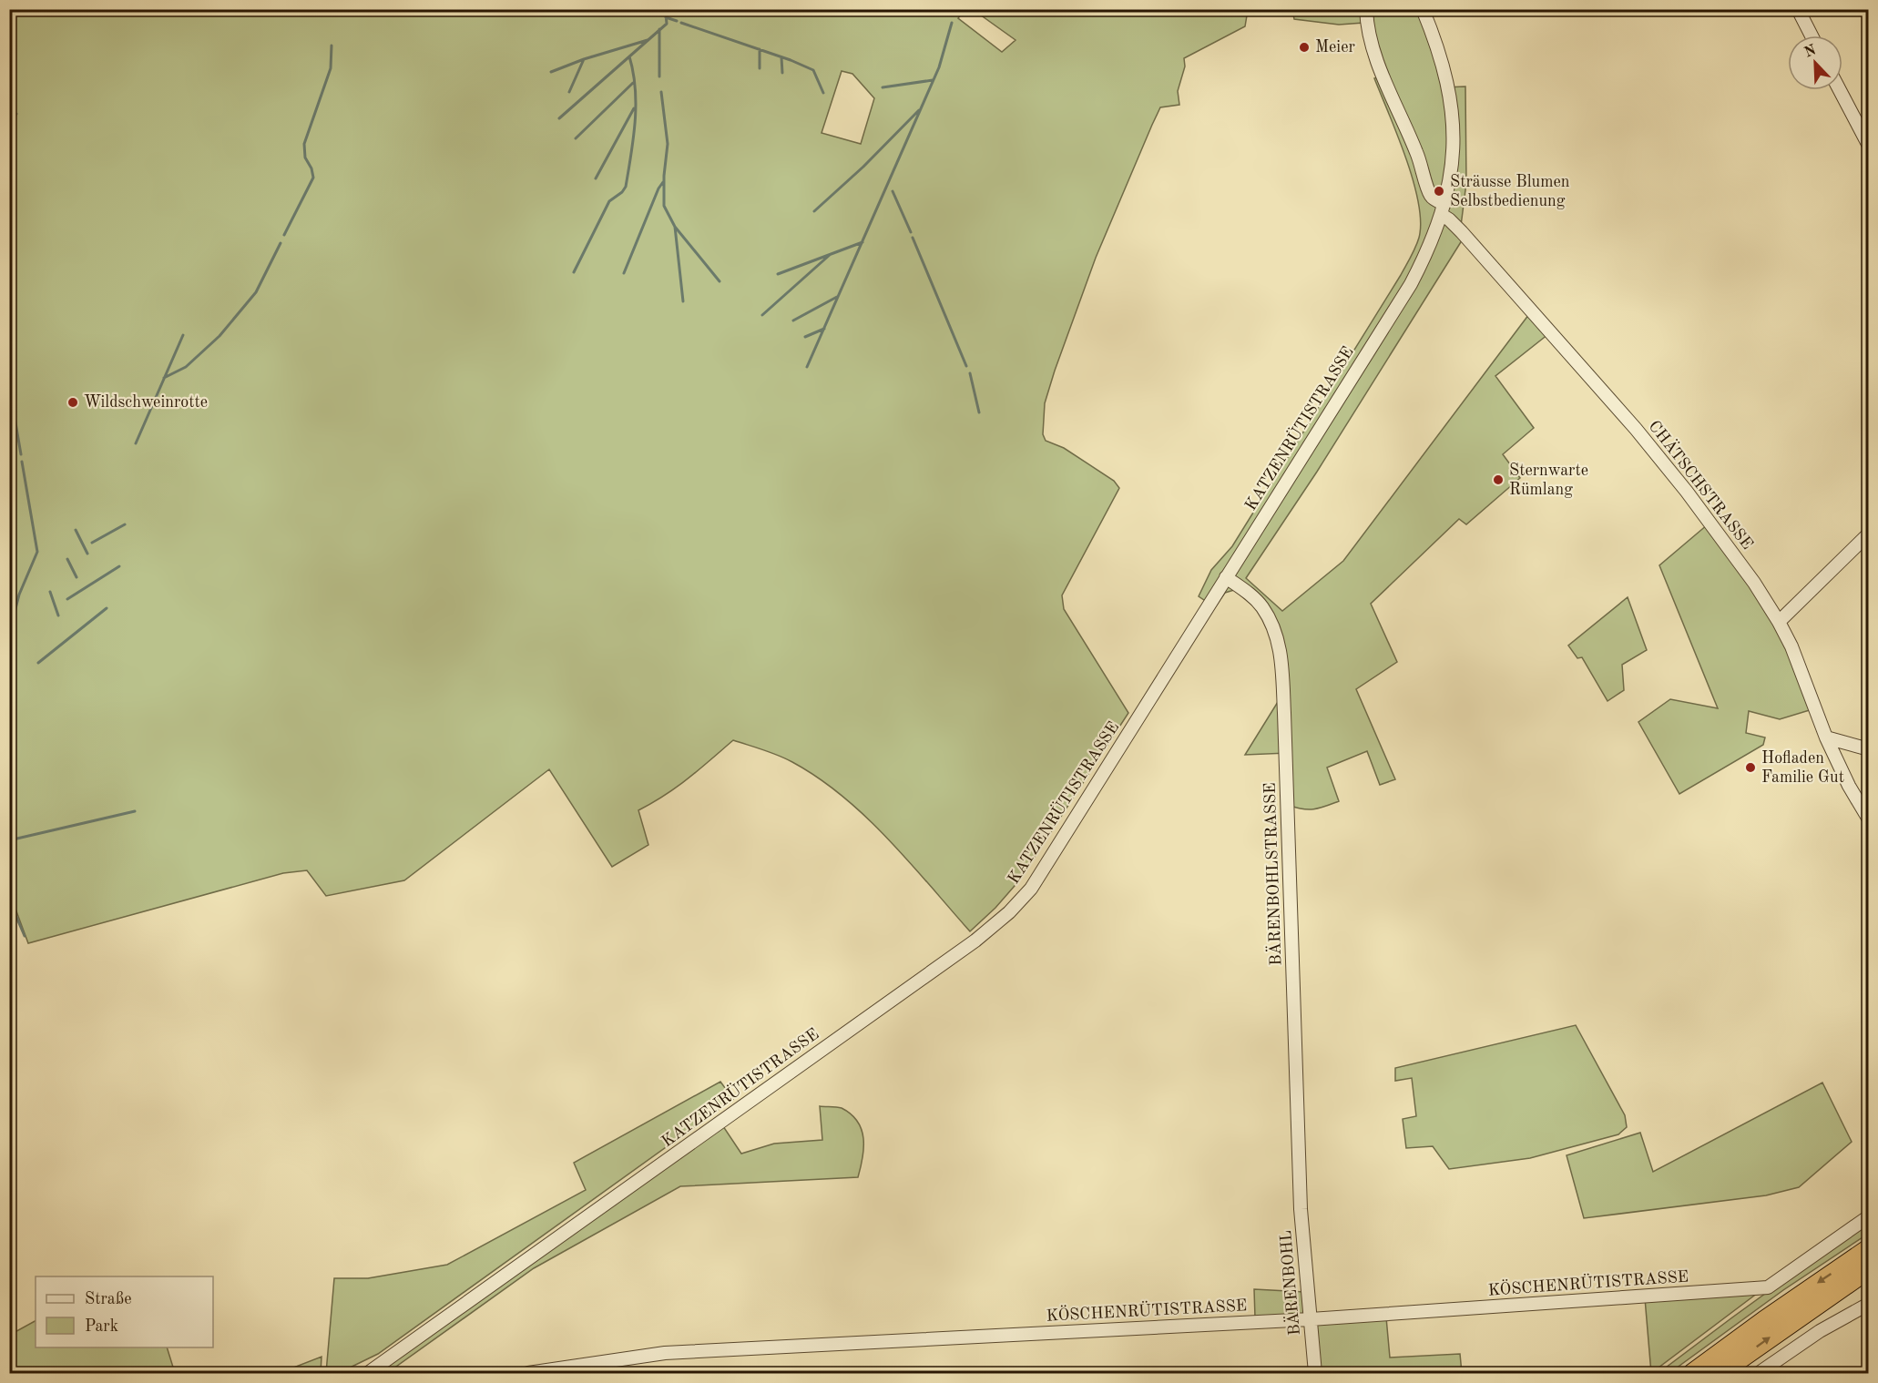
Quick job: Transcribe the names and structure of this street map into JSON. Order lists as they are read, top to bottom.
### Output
{
  "streets": {
    "street": [
      "KATZENRÜTISTRASSE",
      "CHÄTSCHSTRASSE",
      "BÄRENBOHLSTRASSE",
      "BÄRENBOHL",
      "KÖSCHENRÜTISTRASSE"
    ]
  },
  "crossings": [
    ["KATZENRÜTISTRASSE", "CHÄTSCHSTRASSE"],
    ["KATZENRÜTISTRASSE", "BÄRENBOHLSTRASSE"],
    ["BÄRENBOHLSTRASSE", "BÄRENBOHL"],
    ["BÄRENBOHL", "KÖSCHENRÜTISTRASSE"]
  ],
  "places": [
    "Meier",
    "Sträusse Blumen Selbstbedienung",
    "Wildschweinrotte",
    "Sternwarte Rümlang",
    "Hofladen Familie Gut"
  ],
  "legend": ["Straße", "Park"],
  "north": "top left"
}
